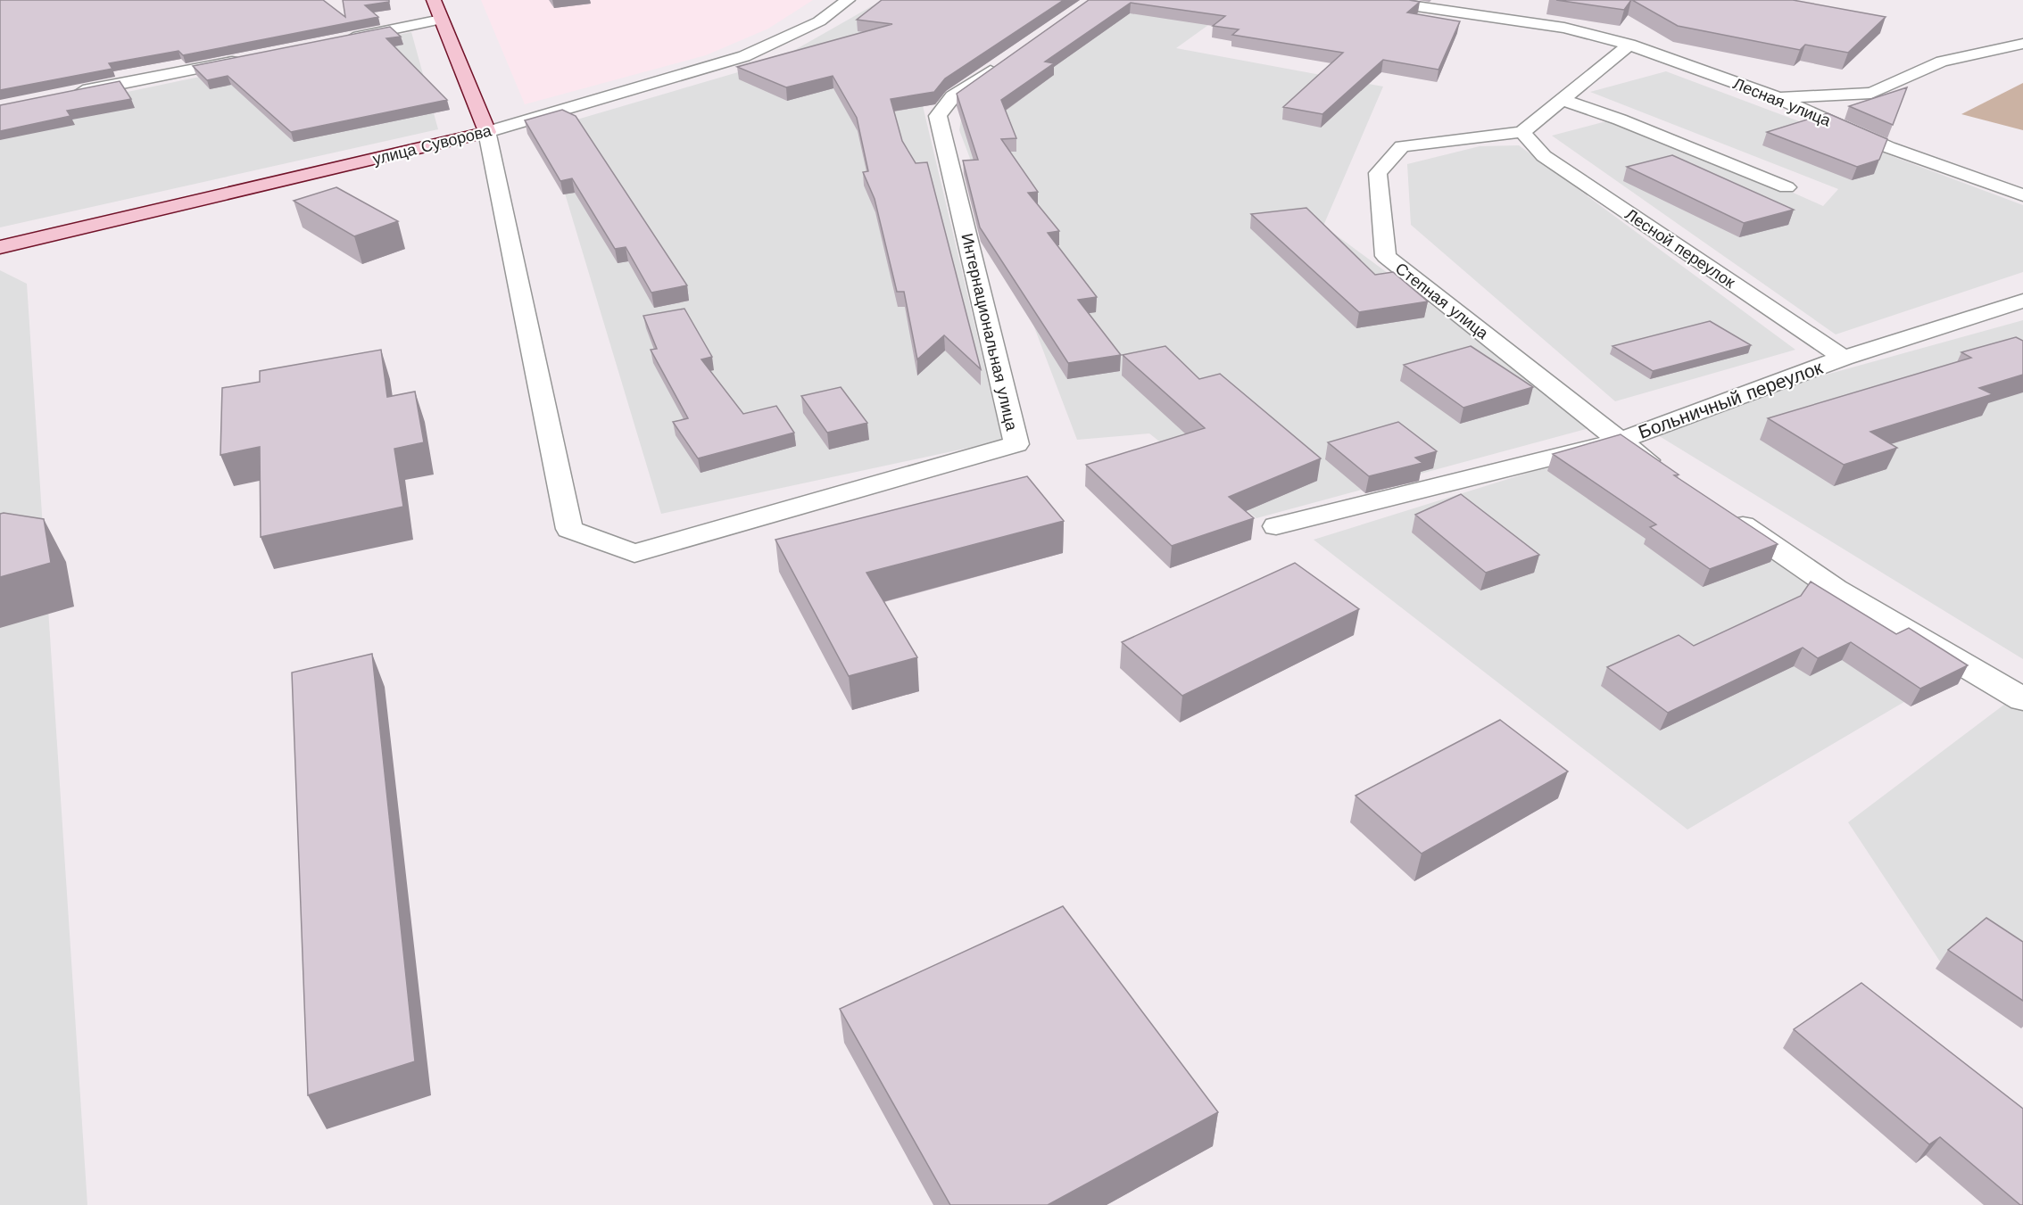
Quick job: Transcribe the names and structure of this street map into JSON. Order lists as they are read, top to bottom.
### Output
{
  "streets": {
    "street": [
      "Лесная улица",
      "улица Суворова",
      "Лесной переулок",
      "Степная улица",
      "Интернациональная улица",
      "Больничный переулок"
    ]
  },
  "crossings": [
    ["улица Суворова", "Интернациональная улица"],
    ["Лесной переулок", "Степная улица"],
    ["Лесной переулок", "Больничный переулок"],
    ["Степная улица", "Больничный переулок"]
  ]
}
